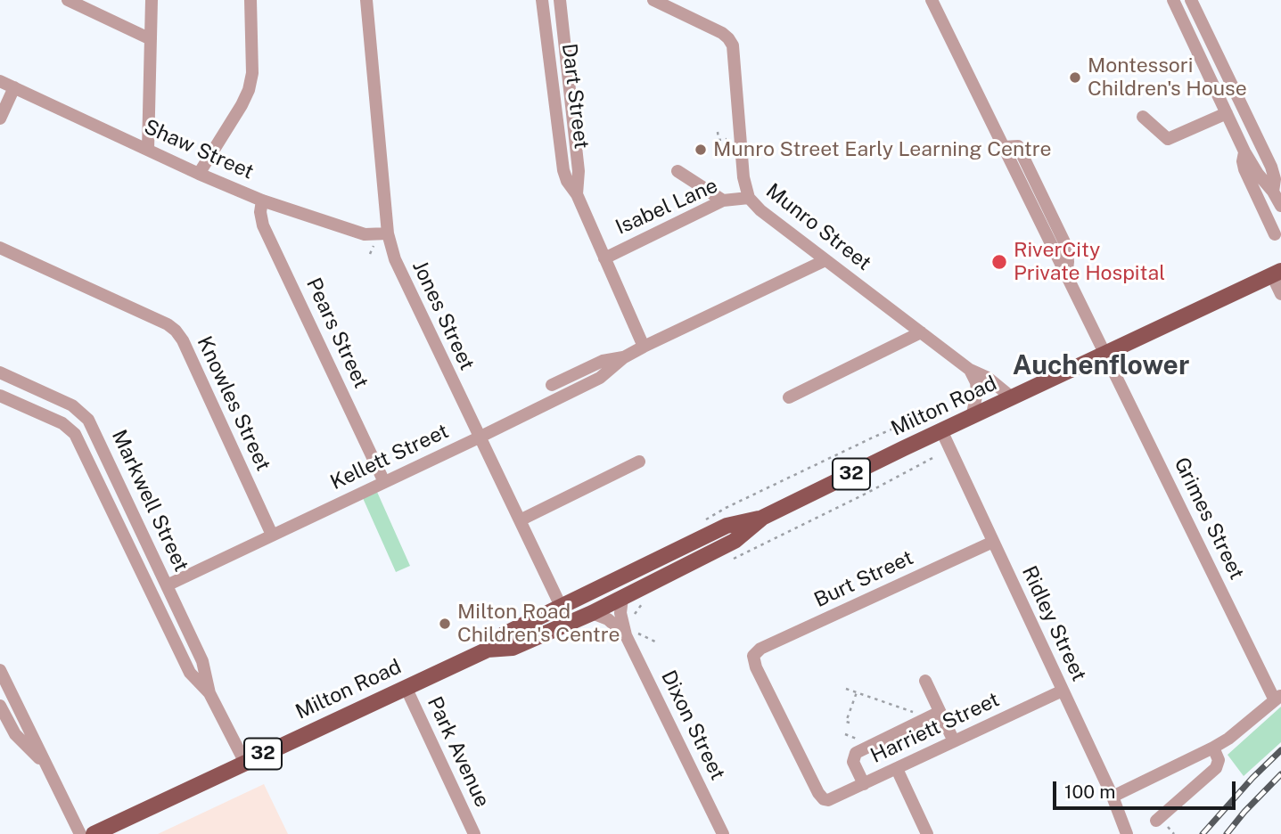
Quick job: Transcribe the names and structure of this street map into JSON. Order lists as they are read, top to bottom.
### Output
{
  "streets": {
    "main road": ["Milton Road", "32"],
    "street": [
      "Dart Street",
      "Shaw Street",
      "Isabel Lane",
      "Munro Street",
      "Jones Street",
      "Pears Street",
      "Knowles Street",
      "Kellett Street",
      "Markwell Street",
      "Grimes Street",
      "Burt Street",
      "Ridley Street",
      "Dixon Street",
      "Harriett Street",
      "Park Avenue"
    ]
  },
  "crossings": [
    ["Dart Street", "Isabel Lane"],
    ["Dart Street", "Kellett Street"],
    ["Shaw Street", "Jones Street"],
    ["Shaw Street", "Pears Street"],
    ["Isabel Lane", "Munro Street"],
    ["Munro Street", "Milton Road"],
    ["Munro Street", "Kellett Street"],
    ["Jones Street", "Milton Road"],
    ["Jones Street", "Kellett Street"],
    ["Pears Street", "Kellett Street"],
    ["Knowles Street", "Kellett Street"],
    ["Milton Road", "Markwell Street"],
    ["Milton Road", "Grimes Street"],
    ["Milton Road", "Ridley Street"],
    ["Milton Road", "Dixon Street"],
    ["Milton Road", "Park Avenue"],
    ["Kellett Street", "Markwell Street"],
    ["Burt Street", "Ridley Street"],
    ["Burt Street", "Harriett Street"],
    ["Ridley Street", "Harriett Street"]
  ],
  "districts": ["Auchenflower"],
  "places": [
    "Montessori Children's House",
    "Munro Street Early Learning Centre",
    "RiverCity Private Hospital",
    "Milton Road Children's Centre"
  ],
  "scale_bar": "100 m"
}
